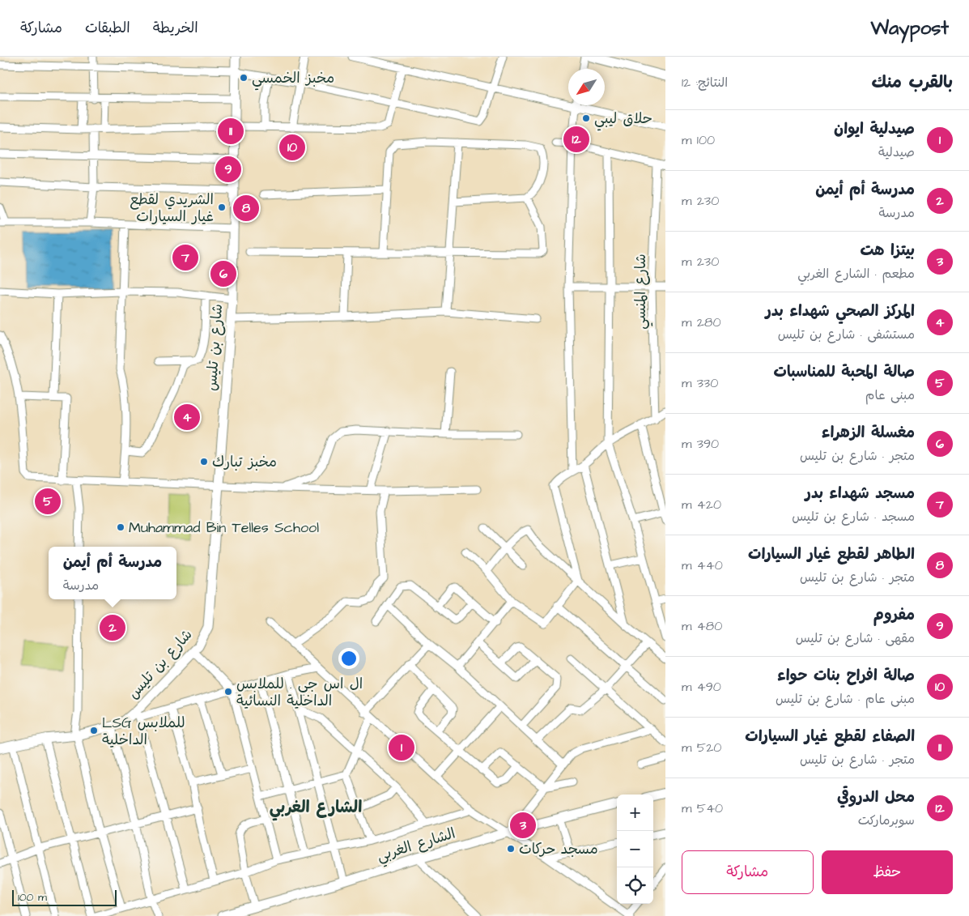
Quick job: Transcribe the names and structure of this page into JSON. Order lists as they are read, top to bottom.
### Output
{
  "streets": {
    "street": ["شارع المنسي", "شارع بن تليس", "الشارع الغربي"]
  },
  "districts": ["الشارع الغربي"],
  "places": [
    "مخبز الخمسي",
    "حلاق ليبي",
    "الشريدي لقطع غيار السيارات",
    "مخبز تبارك",
    "Muhammad Bin Telles School",
    "ال اس جي . للملابس الداخلية النسائية",
    "LSG للملابس الداخلية",
    "مسجد حركات"
  ],
  "scale_bar": "100 m",
  "north": "bottom left",
  "page": {
    "header": "Waypost",
    "nav": ["الخريطة", "الطبقات", "مشاركة"],
    "heading": ["بالقرب منك", "النتائج: 12"],
    "list": [
      {
        "mark": "1",
        "name": "صيدلية ايوان",
        "note": "صيدلية",
        "value": "100 m"
      },
      {
        "mark": "2",
        "name": "مدرسة أم أيمن",
        "note": "مدرسة",
        "value": "230 m"
      },
      {
        "mark": "3",
        "name": "بيتزا هت",
        "note": "مطعم · الشارع الغربي",
        "value": "230 m"
      },
      {
        "mark": "4",
        "name": "المركز الصحي شهداء بدر",
        "note": "مستشفى · شارع بن تليس",
        "value": "280 m"
      },
      {
        "mark": "5",
        "name": "صالة المحبة للمناسبات",
        "note": "مبنى عام",
        "value": "330 m"
      },
      {
        "mark": "6",
        "name": "مغسلة الزهراء",
        "note": "متجر · شارع بن تليس",
        "value": "390 m"
      },
      {
        "mark": "7",
        "name": "مسجد شهداء بدر",
        "note": "مسجد · شارع بن تليس",
        "value": "420 m"
      },
      {
        "mark": "8",
        "name": "الطاهر لقطع غيار السيارات",
        "note": "متجر · شارع بن تليس",
        "value": "440 m"
      },
      {
        "mark": "9",
        "name": "مفروم",
        "note": "مقهى · شارع بن تليس",
        "value": "480 m"
      },
      {
        "mark": "10",
        "name": "صالة افراح بنات حواء",
        "note": "مبنى عام · شارع بن تليس",
        "value": "490 m"
      },
      {
        "mark": "11",
        "name": "الصفاء لقطع غيار السيارات",
        "note": "متجر · شارع بن تليس",
        "value": "520 m"
      },
      {
        "mark": "12",
        "name": "محل الدروقي",
        "note": "سوبرماركت",
        "value": "540 m"
      }
    ],
    "pins": [
      "11",
      "12",
      "10",
      "9",
      "8",
      "7",
      "6",
      "4",
      "5",
      "2",
      "1",
      "3"
    ],
    "popup": ["مدرسة أم أيمن", "مدرسة"],
    "map_buttons": ["+", "−"],
    "buttons": ["حفظ", "مشاركة"],
    "scale": "100 m"
  }
}
